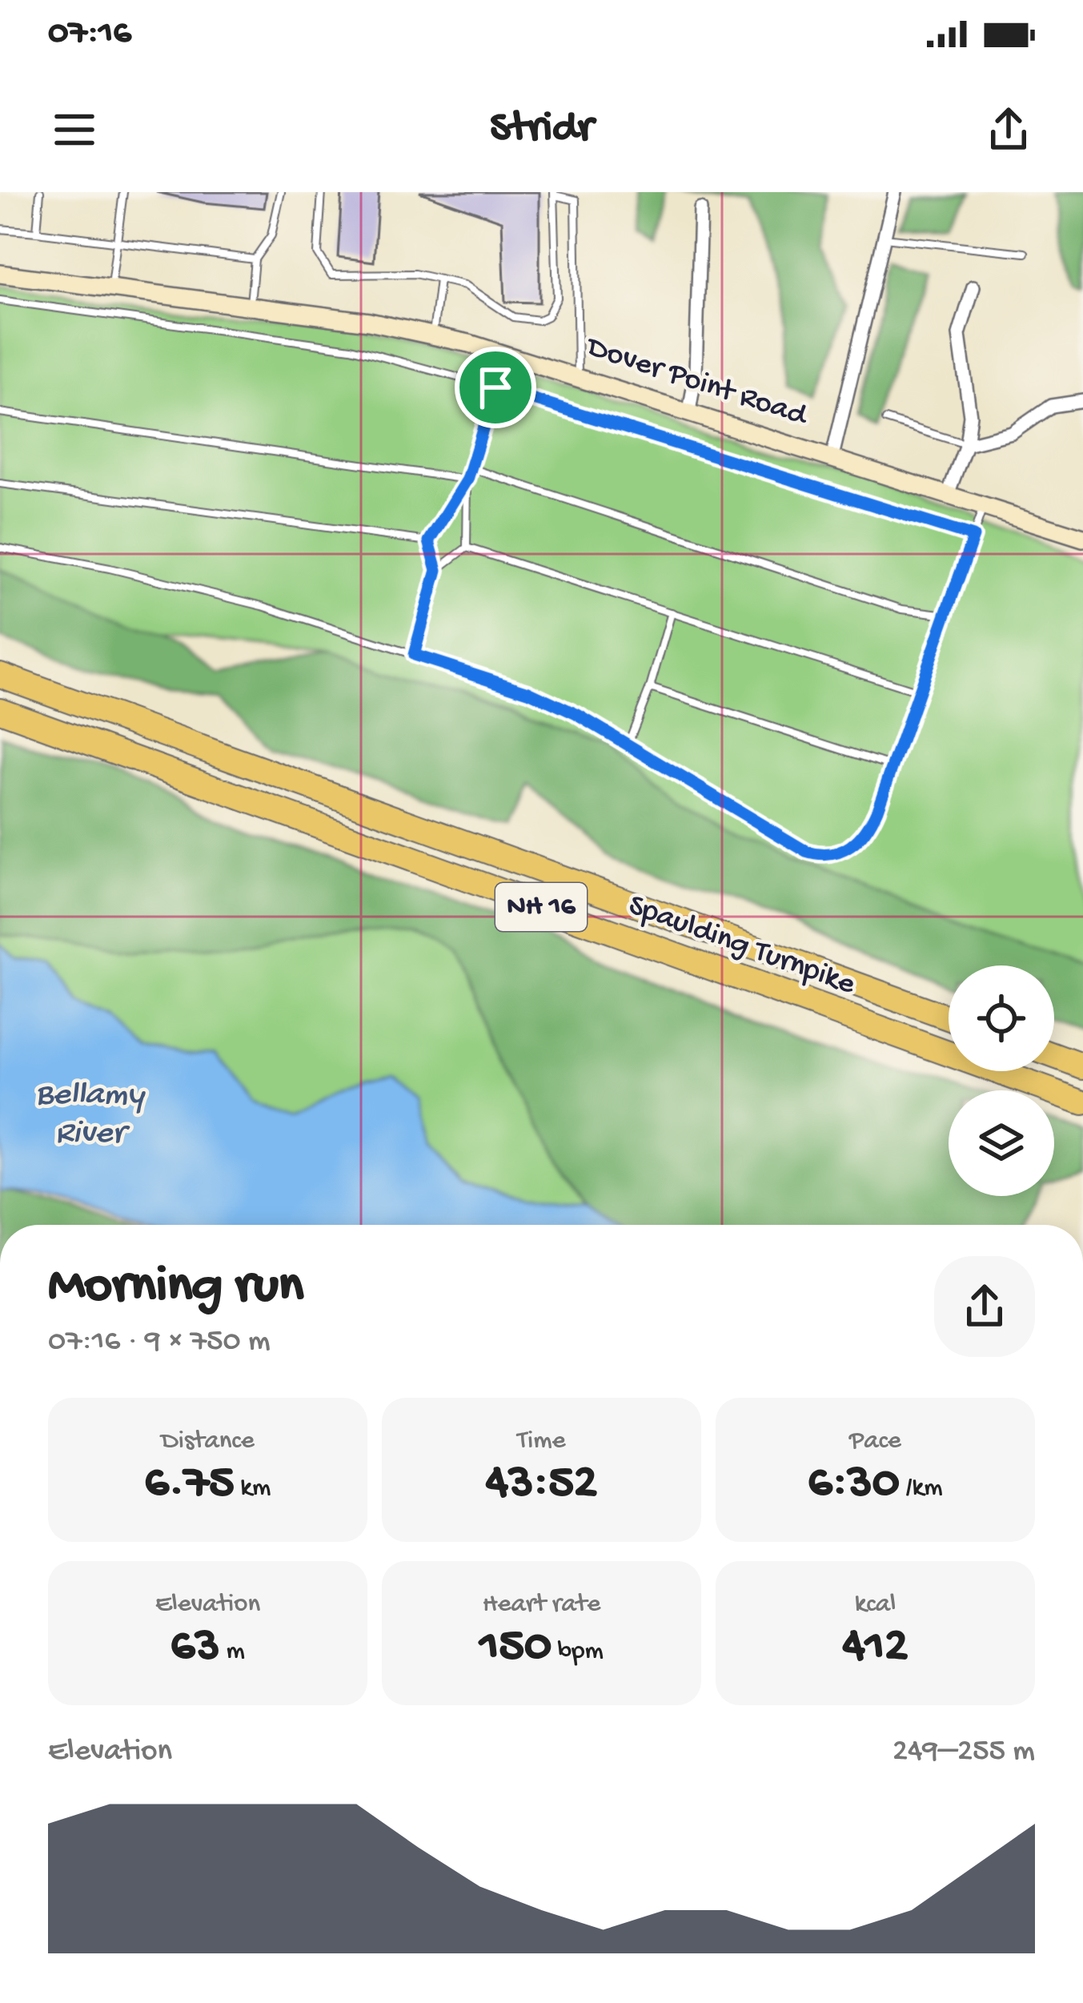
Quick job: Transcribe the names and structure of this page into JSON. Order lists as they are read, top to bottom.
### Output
{
  "streets": {
    "highway": ["NH 16", "Spaulding Turnpike"],
    "main road": ["Dover Point Road"]
  },
  "water": ["Bellamy River"],
  "page": {
    "status": "07:16",
    "header": "Stridr",
    "heading": ["Morning run", "07:16 · 9 × 750 m"],
    "stats": [
      ["Distance", "6.75 km"],
      ["Time", "43:52"],
      ["Pace", "6:30 /km"],
      ["Elevation", "63 m"],
      ["Heart rate", "150 bpm"],
      ["kcal", "412"]
    ],
    "chart": ["Elevation", "249–255 m"]
  }
}
